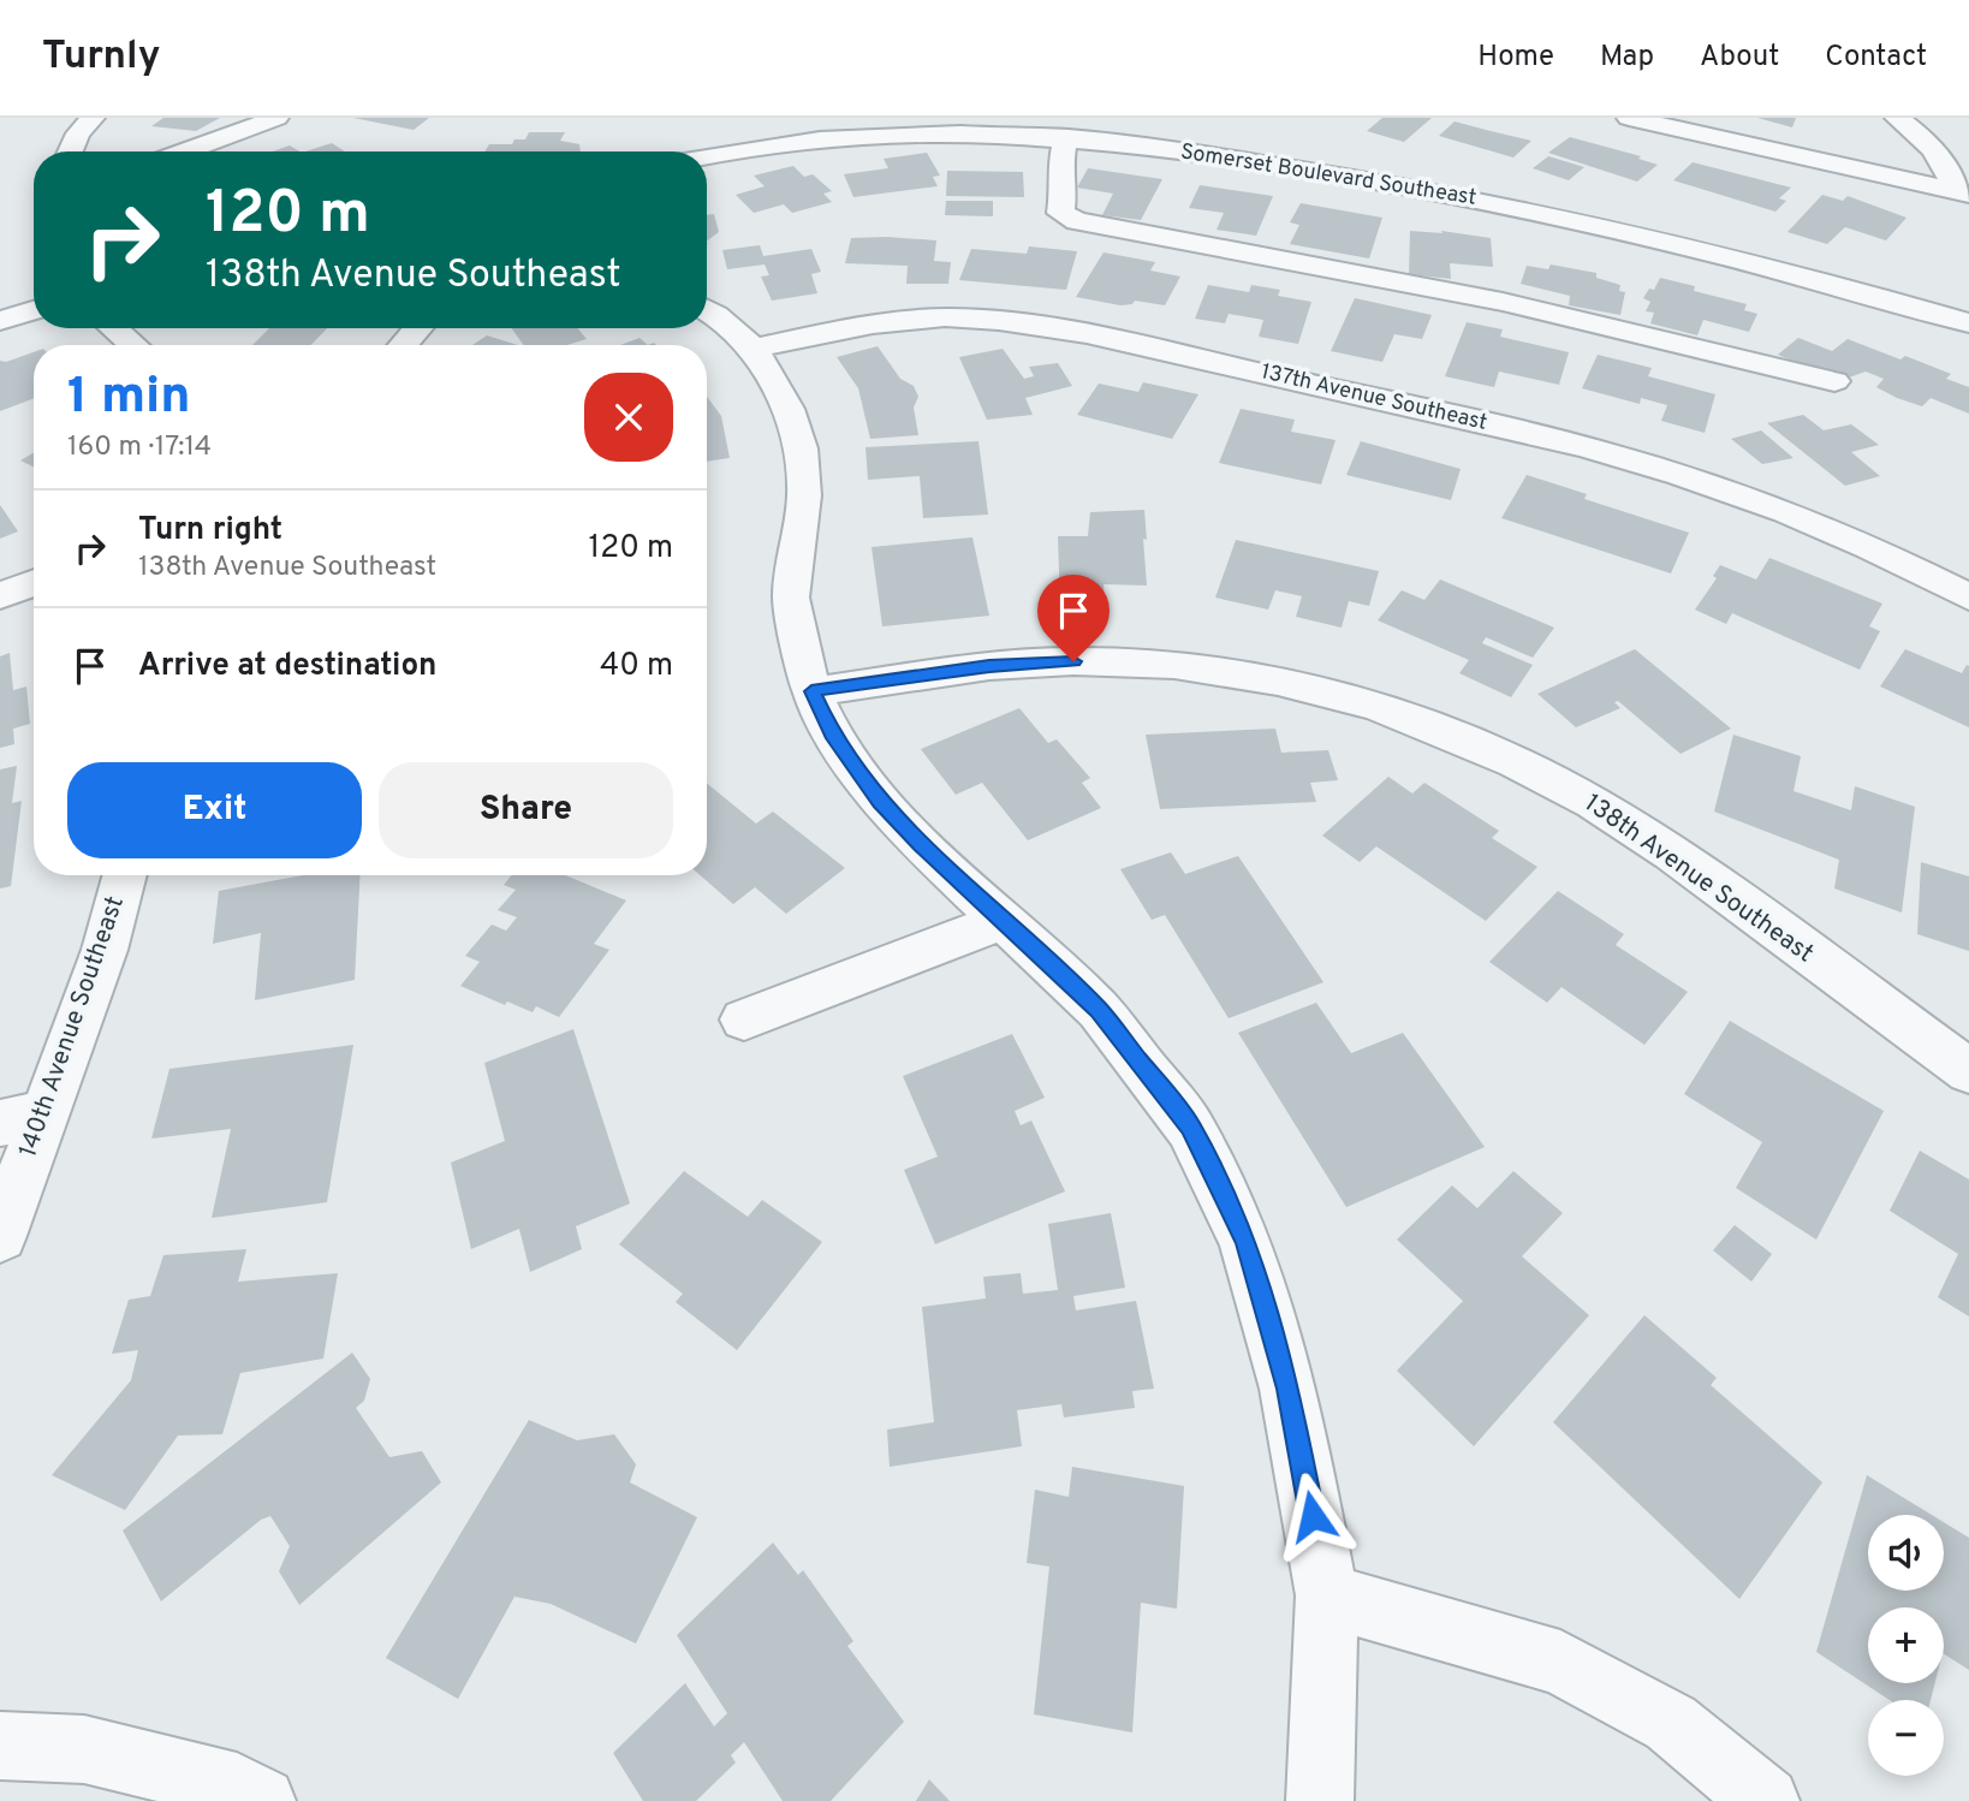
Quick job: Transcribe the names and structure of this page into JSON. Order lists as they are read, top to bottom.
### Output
{
  "streets": {
    "street": [
      "Somerset Boulevard Southeast",
      "137th Avenue Southeast",
      "138th Avenue Southeast",
      "140th Avenue Southeast"
    ]
  },
  "page": {
    "header": "Turnly",
    "nav": [
      "Home",
      "Map",
      "About",
      "Contact"
    ],
    "turn": ["120 m", "138th Avenue Southeast"],
    "heading": ["1 min", "160 m · 17:14"],
    "list": [
      {
        "name": "Turn right",
        "note": "138th Avenue Southeast",
        "value": "120 m"
      },
      {
        "name": "Arrive at destination",
        "value": "40 m"
      }
    ],
    "buttons": ["Exit", "Share"],
    "map_buttons": ["+", "−"]
  }
}
